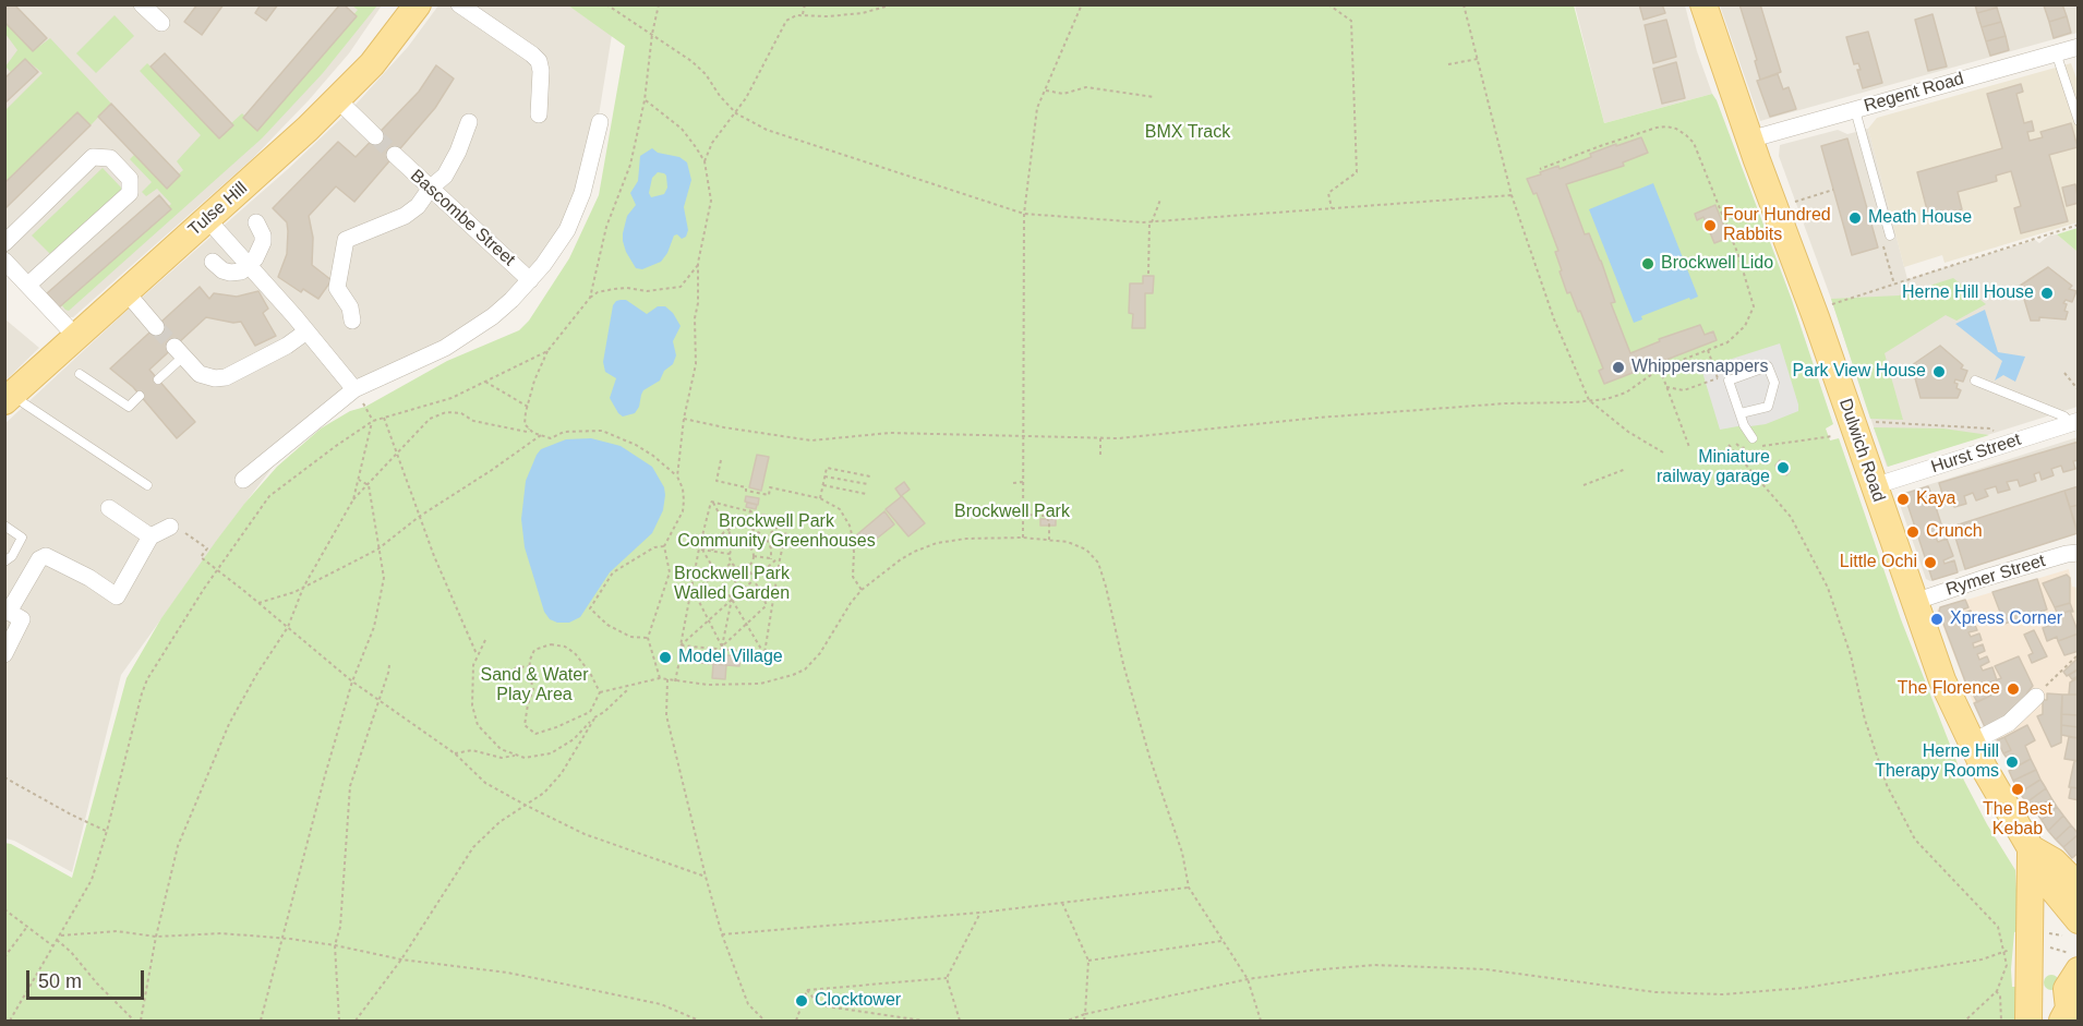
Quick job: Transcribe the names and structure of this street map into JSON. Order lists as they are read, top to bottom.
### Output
{
  "streets": {
    "main road": ["Tulse Hill", "Dulwich Road"],
    "street": [
      "Regent Road",
      "Bascombe Street",
      "Hurst Street",
      "Rymer Street"
    ]
  },
  "crossings": [
    ["Regent Road", "Dulwich Road"],
    ["Dulwich Road", "Hurst Street"],
    ["Dulwich Road", "Rymer Street"]
  ],
  "parks": [
    "BMX Track",
    "Brockwell Park",
    "Brockwell Park Community Greenhouses",
    "Brockwell Park Walled Garden",
    "Sand & Water Play Area"
  ],
  "places": [
    "Meath House",
    "Four Hundred Rabbits",
    "Brockwell Lido",
    "Herne Hill House",
    "Whippersnappers",
    "Park View House",
    "Miniature railway garage",
    "Kaya",
    "Crunch",
    "Little Ochi",
    "Xpress Corner",
    "Model Village",
    "The Florence",
    "Herne Hill Therapy Rooms",
    "The Best Kebab",
    "Clocktower"
  ],
  "scale_bar": "50 m"
}
